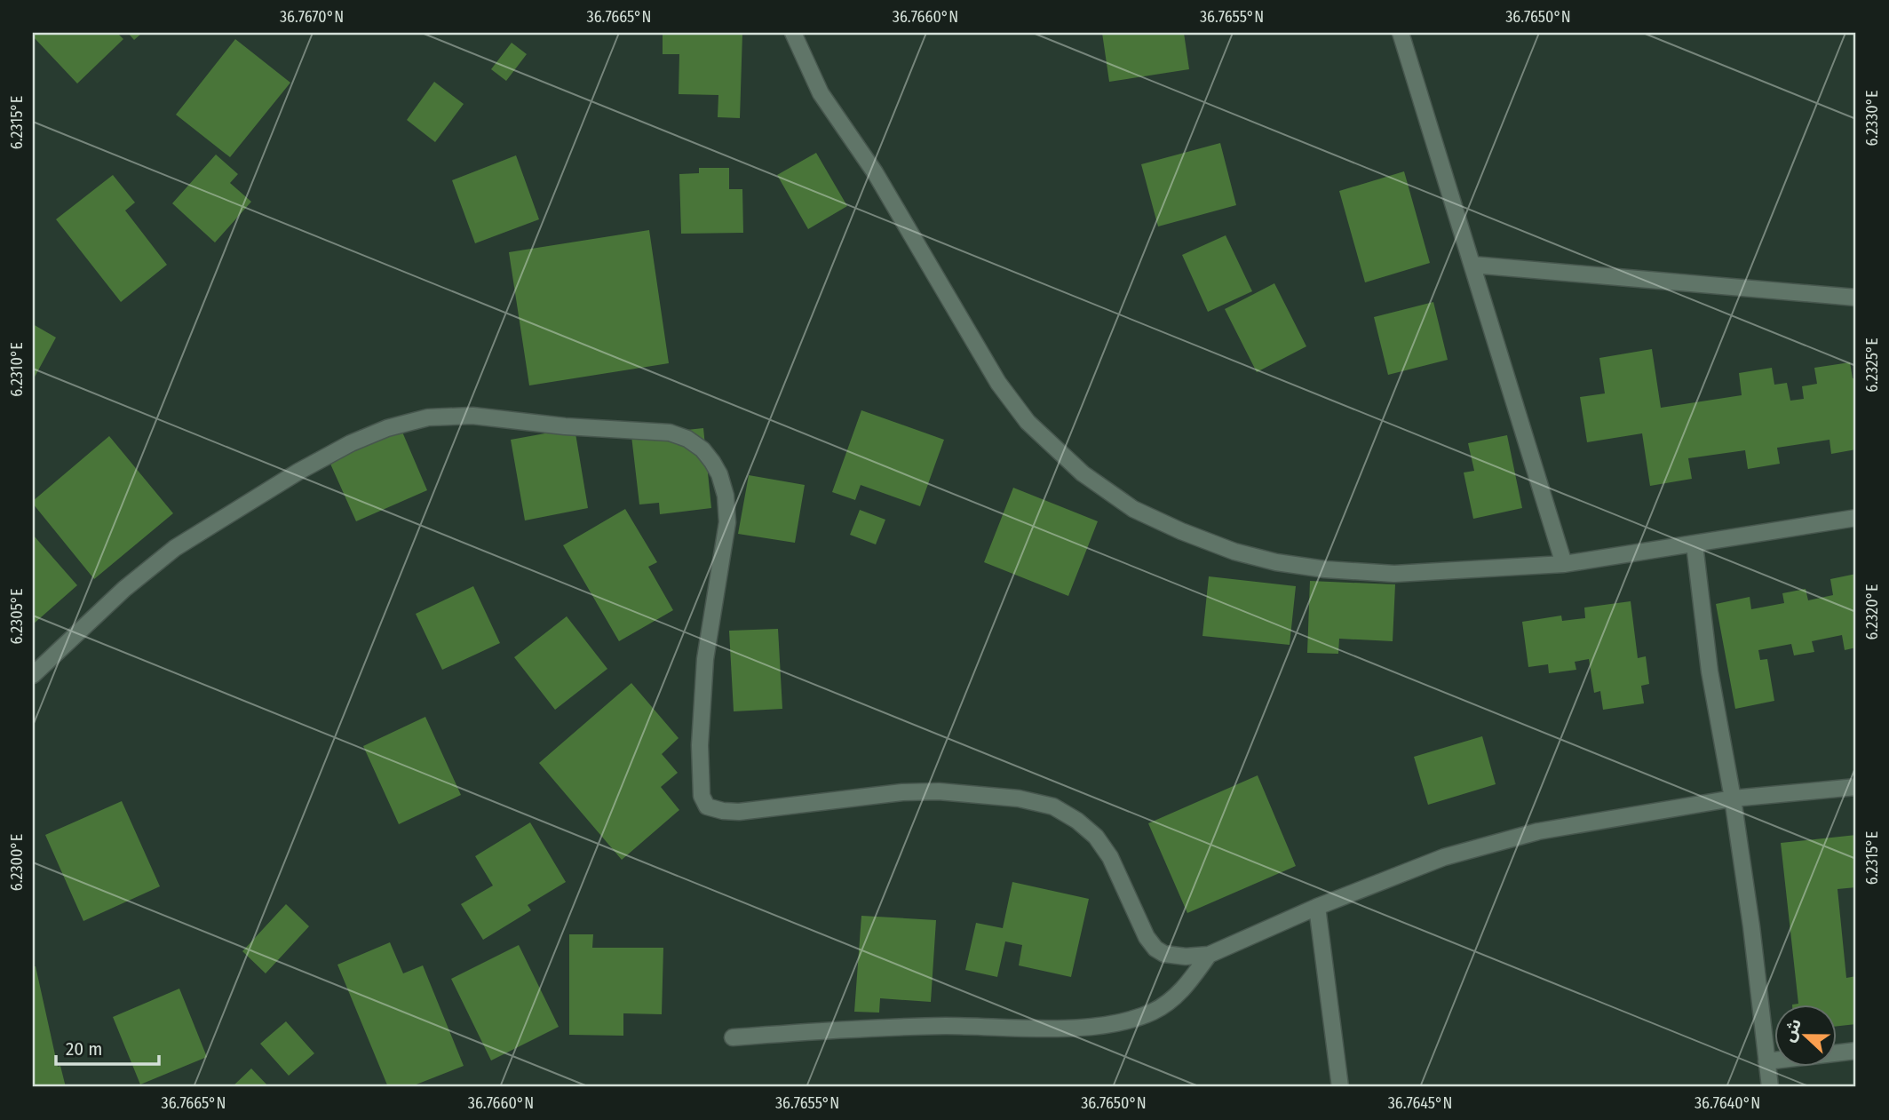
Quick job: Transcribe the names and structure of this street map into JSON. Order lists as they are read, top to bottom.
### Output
{
  "scale_bar": "20 m",
  "north": "left",
  "coordinates": [
    "36.7670°N",
    "36.7665°N",
    "36.7660°N",
    "36.7655°N",
    "36.7650°N",
    "6.2330°E",
    "6.2315°E",
    "6.2325°E",
    "6.2310°E",
    "6.2320°E",
    "6.2305°E",
    "6.2300°E",
    "36.7645°N",
    "36.7640°N"
  ]
}
